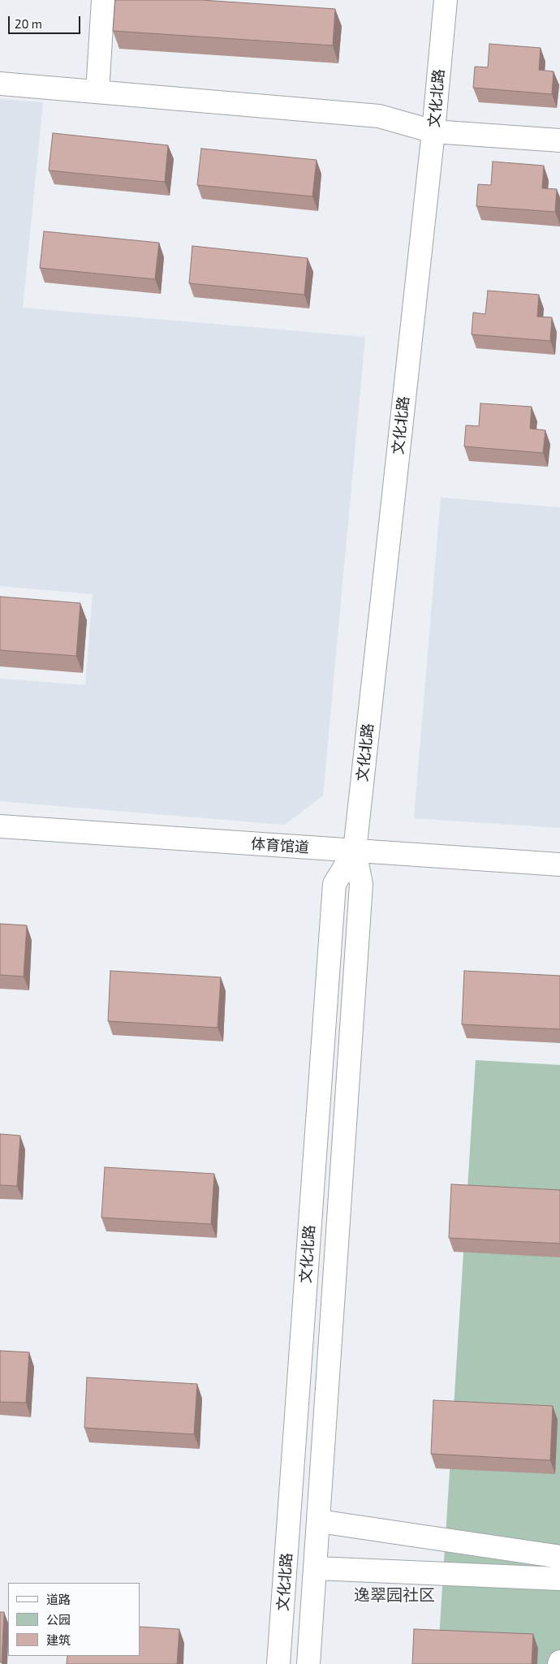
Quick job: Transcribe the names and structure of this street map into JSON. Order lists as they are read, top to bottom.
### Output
{
  "streets": {
    "street": ["文化北路", "体育馆道"]
  },
  "crossings": [
    ["文化北路", "体育馆道"]
  ],
  "districts": ["逸翠园社区"],
  "legend": ["道路", "公园", "建筑"],
  "scale_bar": "20 m"
}
